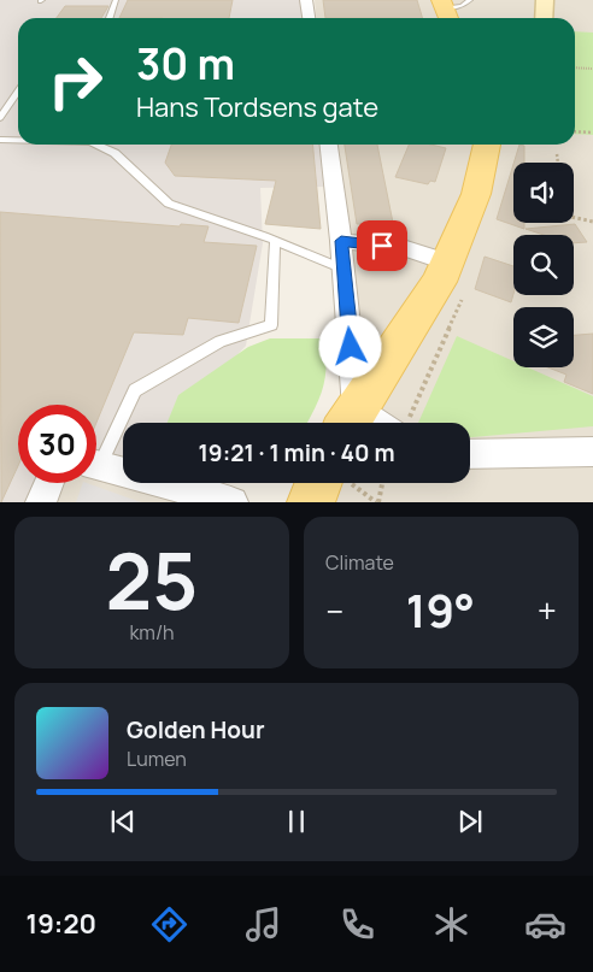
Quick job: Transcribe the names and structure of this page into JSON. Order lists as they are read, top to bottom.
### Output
{
  "page": {
    "turn": ["30 m", "Hans Tordsens gate"],
    "limit": "30",
    "trip": "19:21 · 1 min · 40 m",
    "tile": [
      ["25", "km/h"],
      "Climate"
    ],
    "heat": ["−", "19°", "+"],
    "song": ["Golden Hour", "Lumen"],
    "tabs": "19:20"
  }
}
